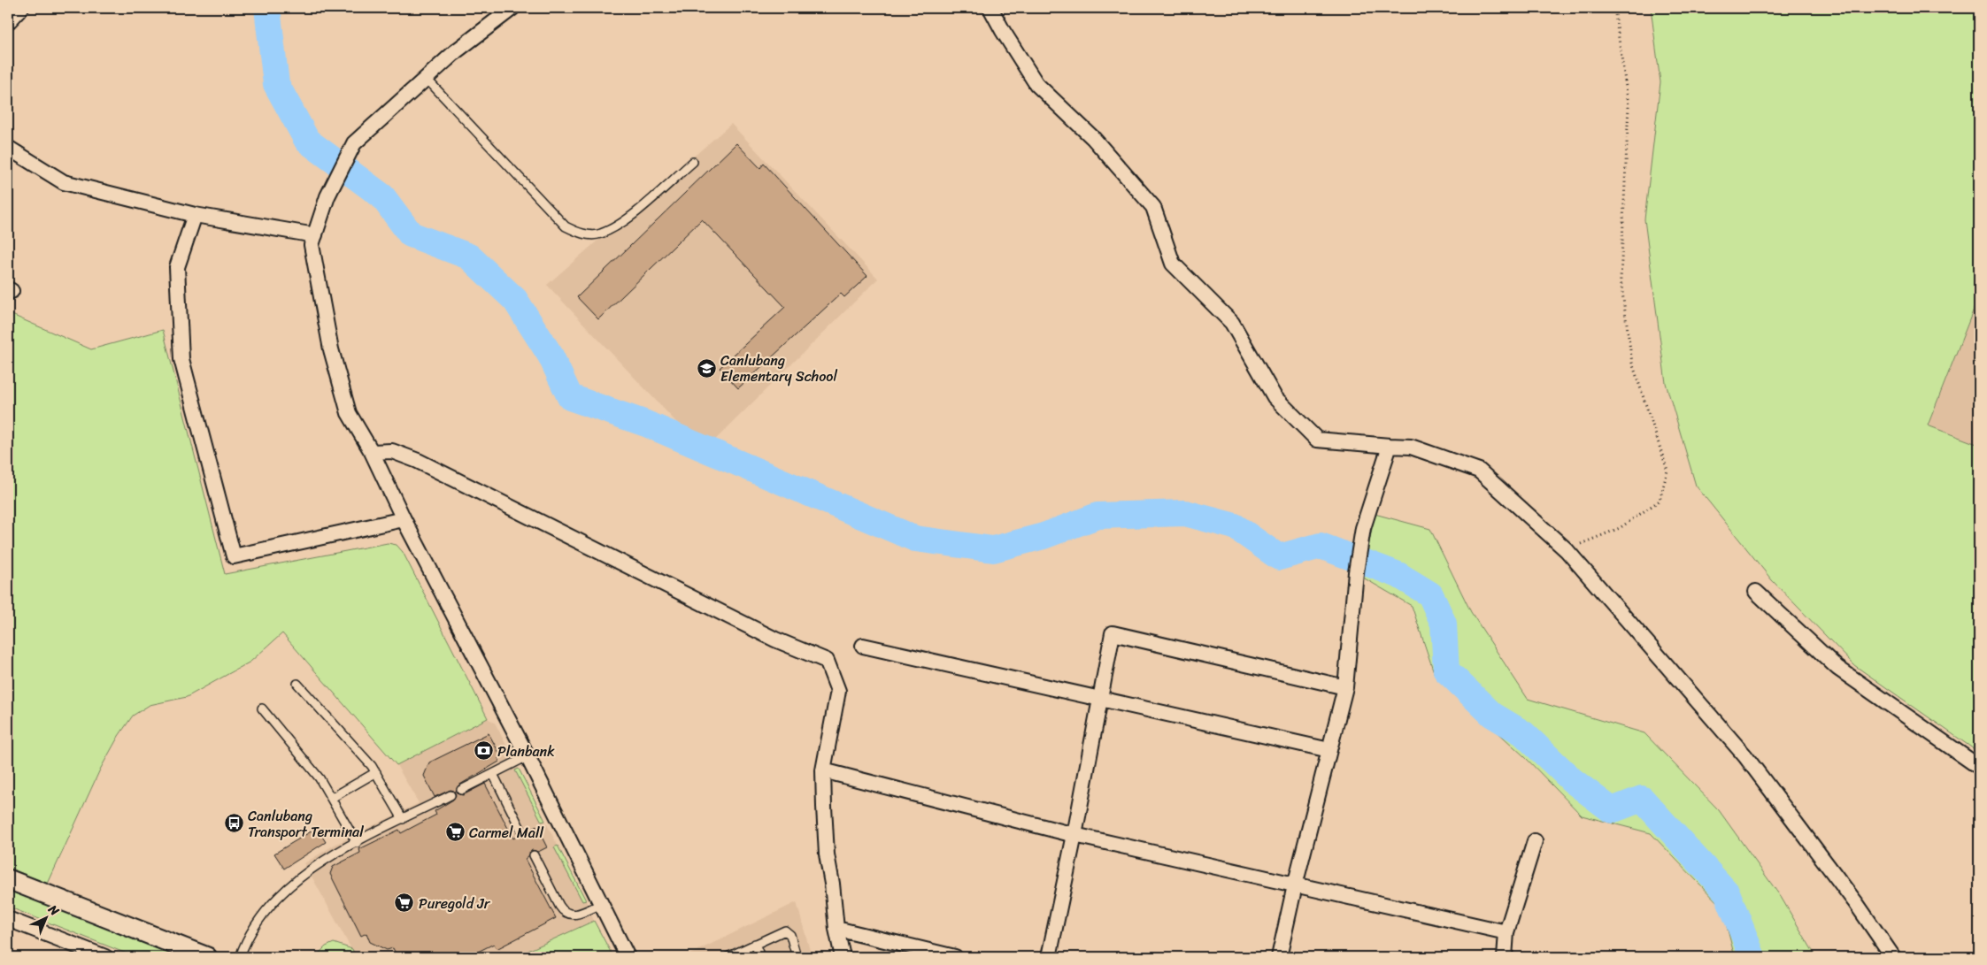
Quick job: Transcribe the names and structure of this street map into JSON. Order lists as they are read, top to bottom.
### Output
{
  "places": {
    "school or university": ["Canlubang Elementary School"],
    "bank": ["Planbank"],
    "bus stop": ["Canlubang Transport Terminal"],
    "supermarket": ["Carmel Mall", "Puregold Jr"]
  },
  "north": "top right"
}
